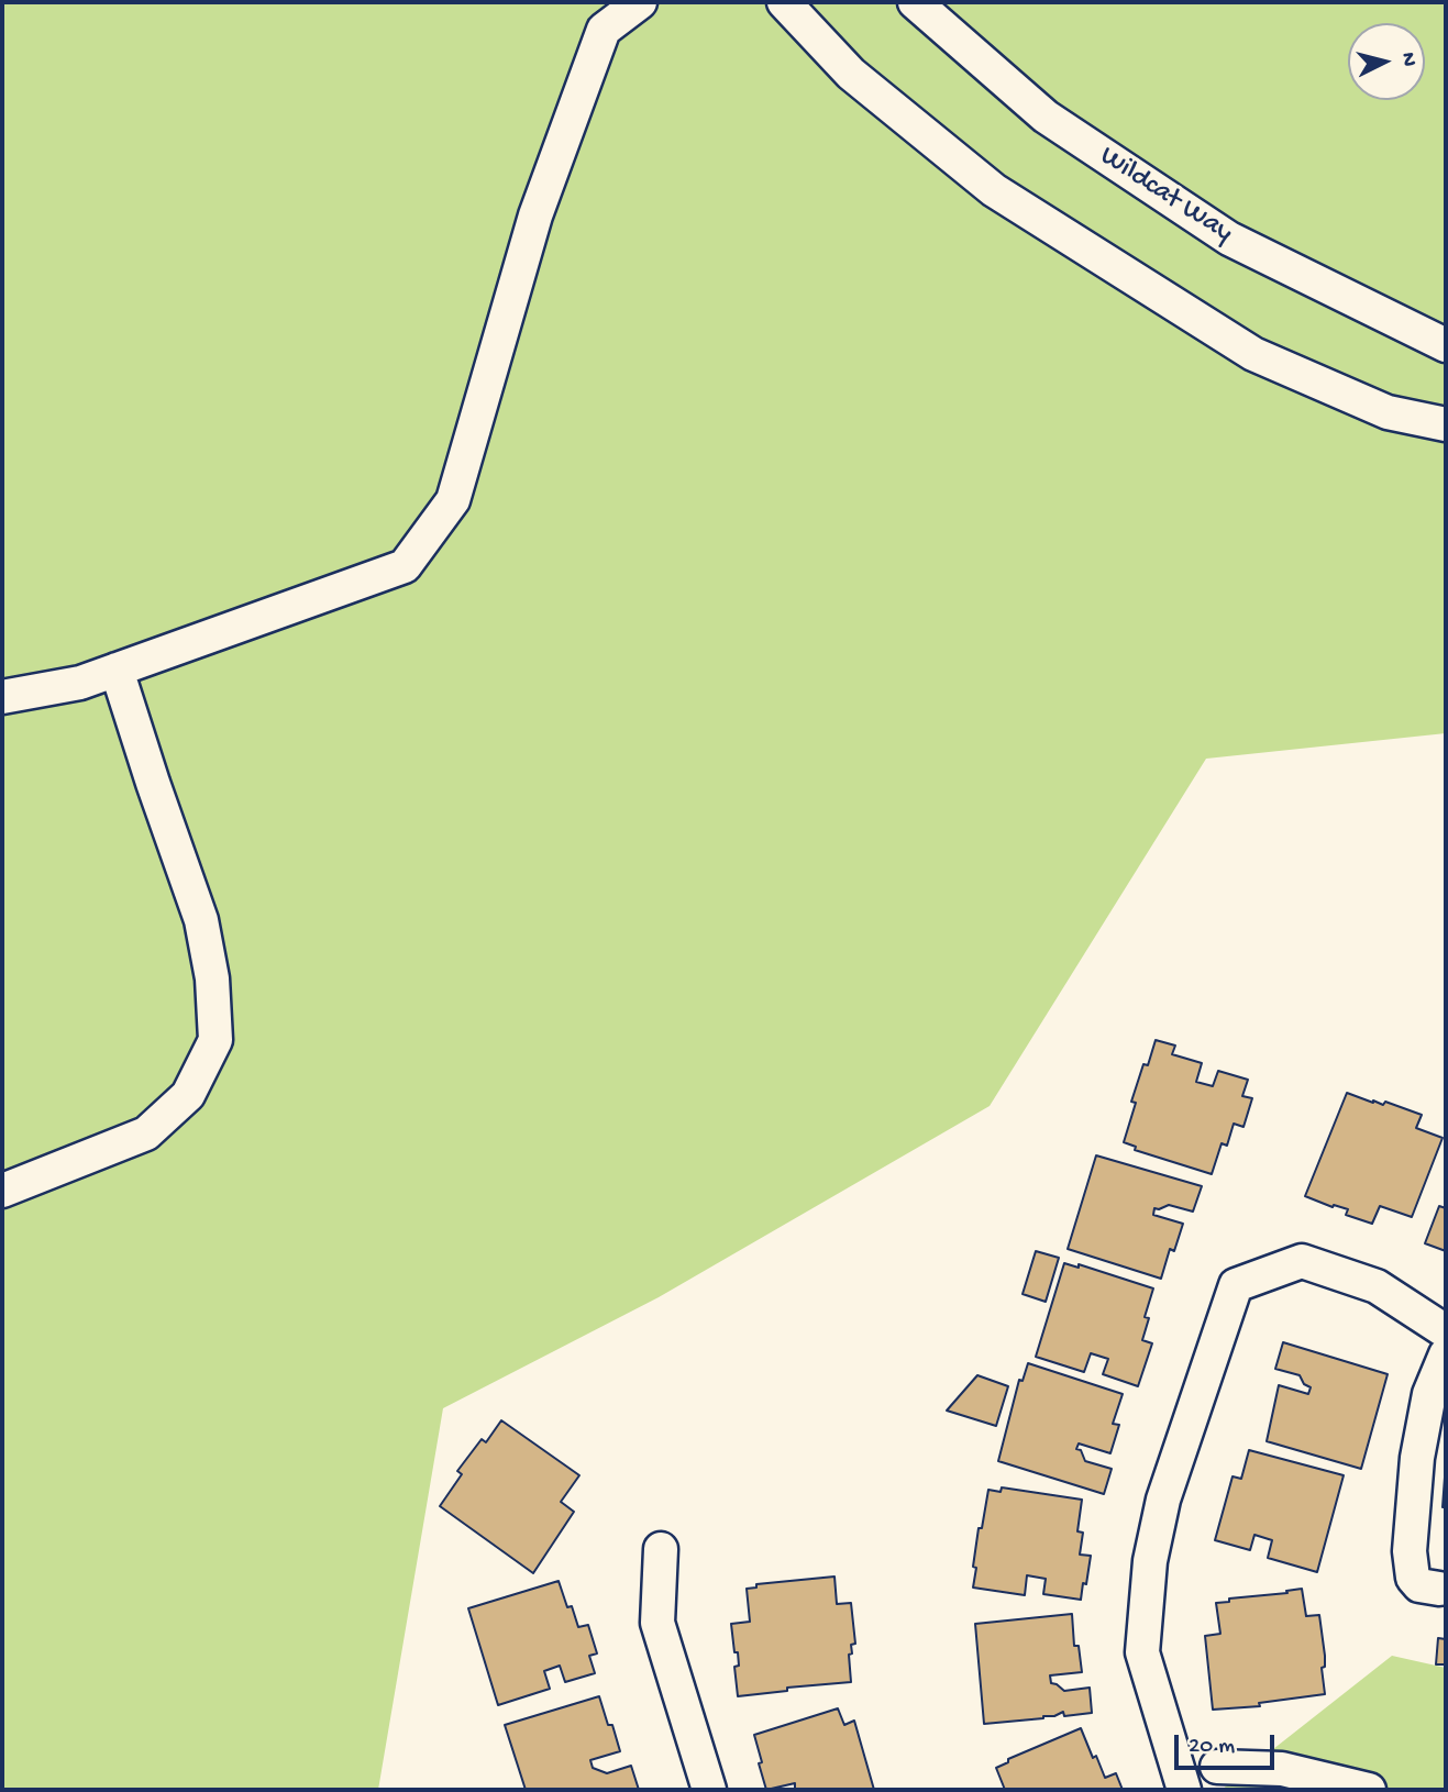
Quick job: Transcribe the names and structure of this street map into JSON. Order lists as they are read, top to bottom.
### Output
{
  "streets": {
    "street": ["Wildcat Way"]
  },
  "scale_bar": "20 m",
  "north": "right"
}
